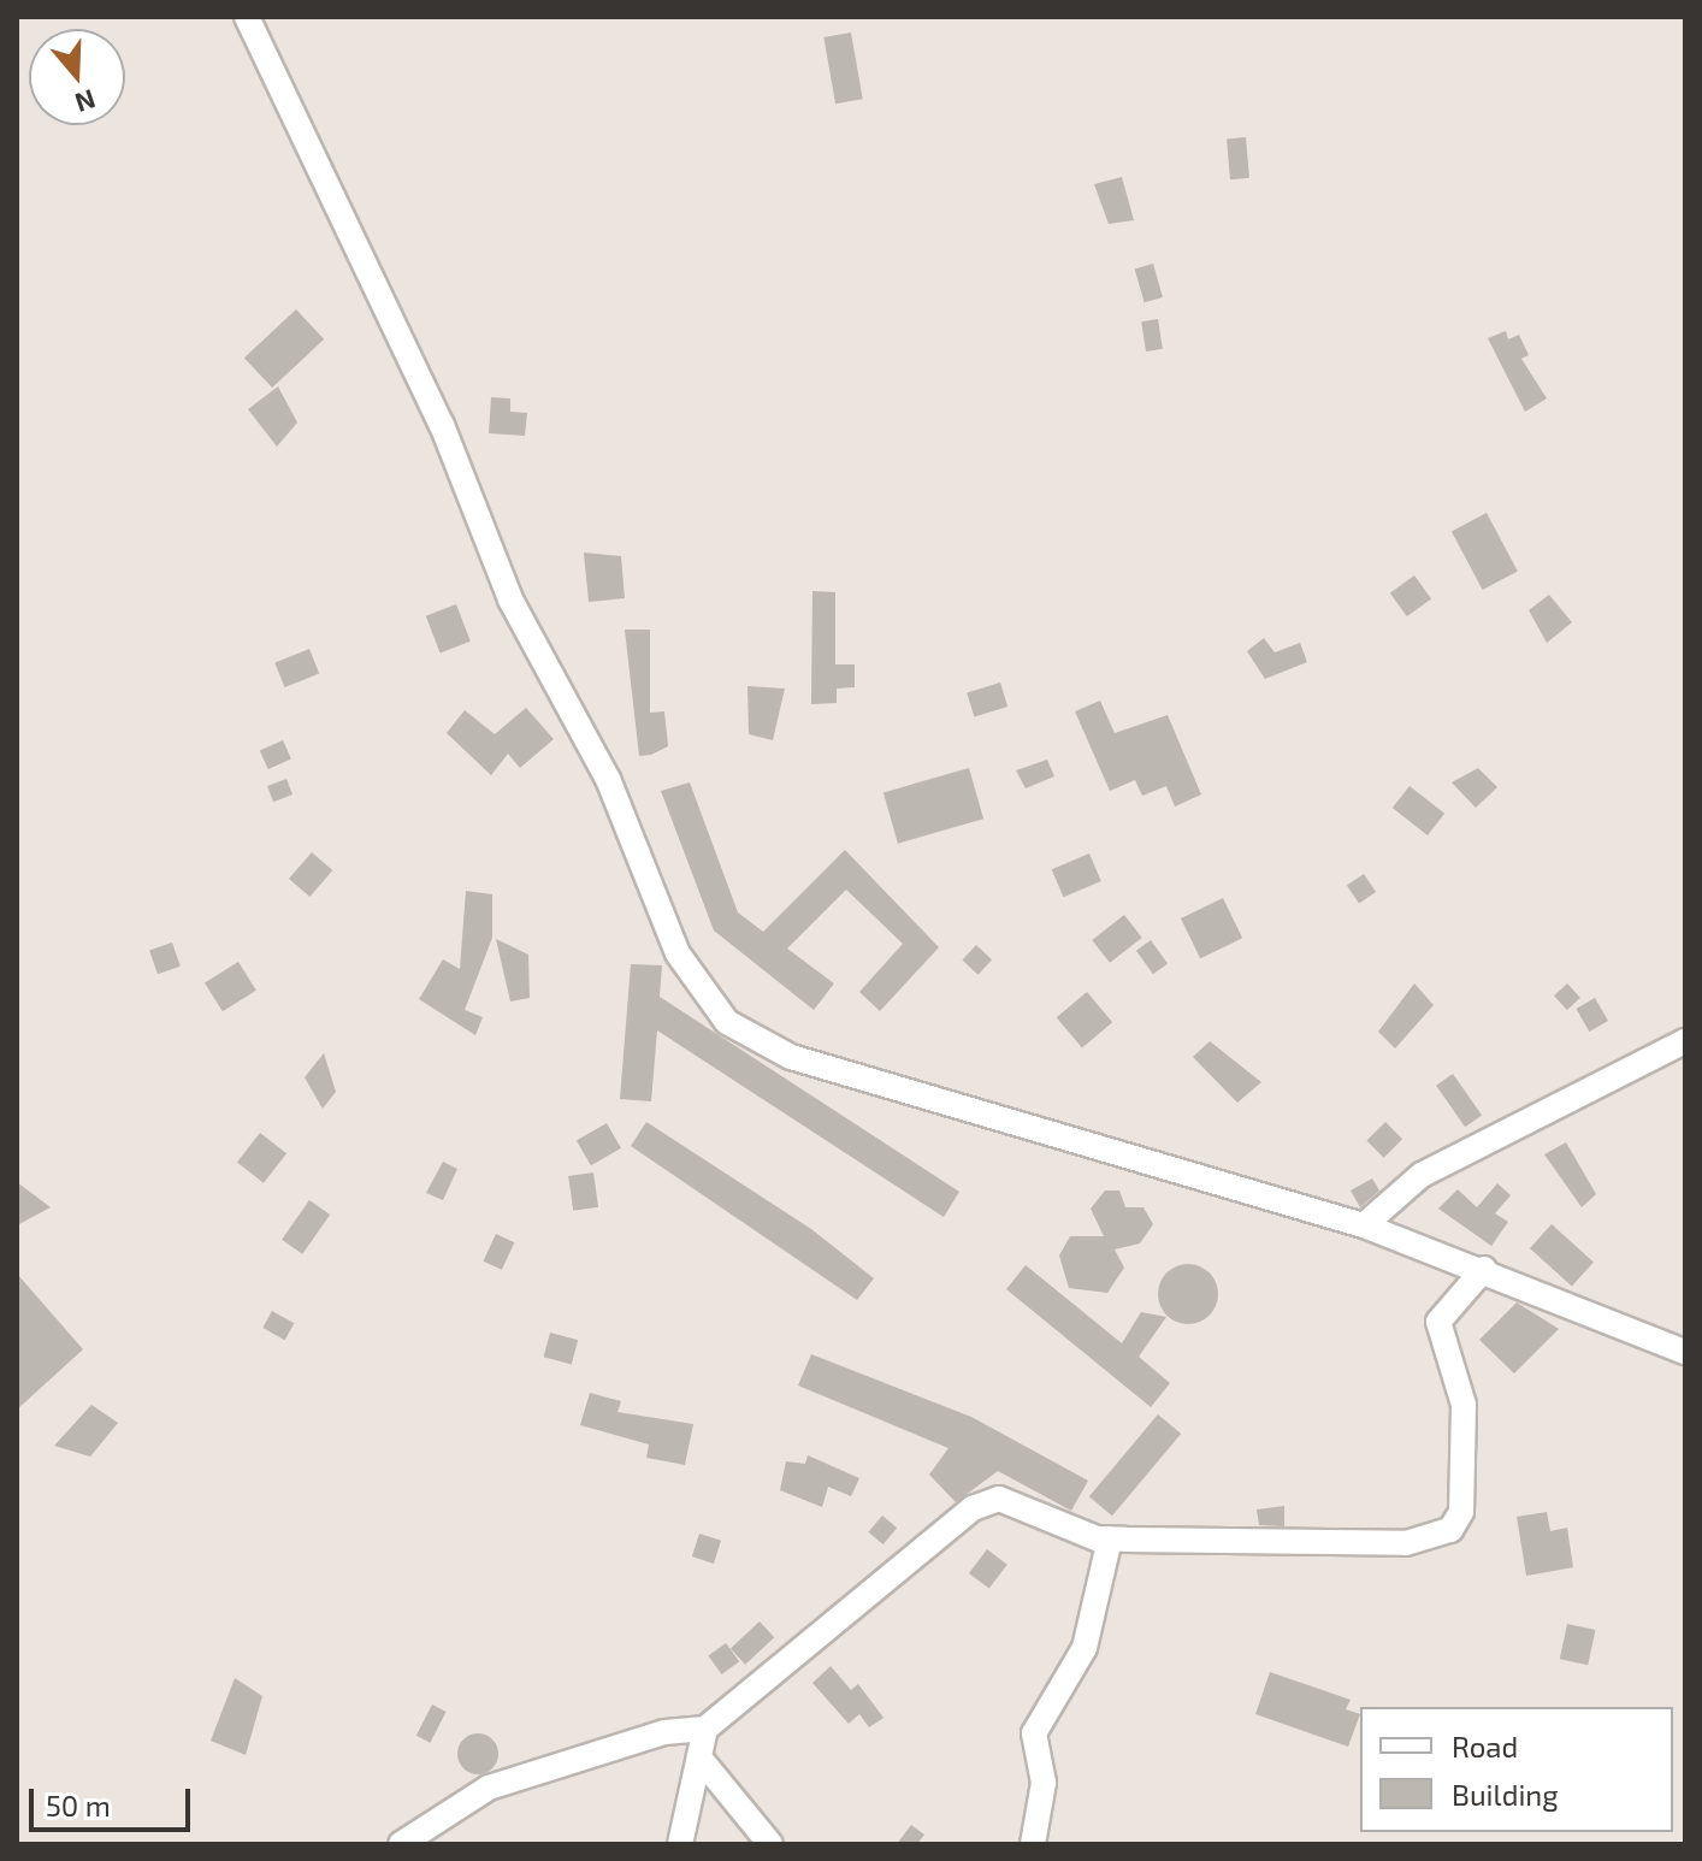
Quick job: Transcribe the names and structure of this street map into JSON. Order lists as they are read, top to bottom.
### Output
{
  "legend": ["Road", "Building"],
  "scale_bar": "50 m",
  "north": "bottom"
}
